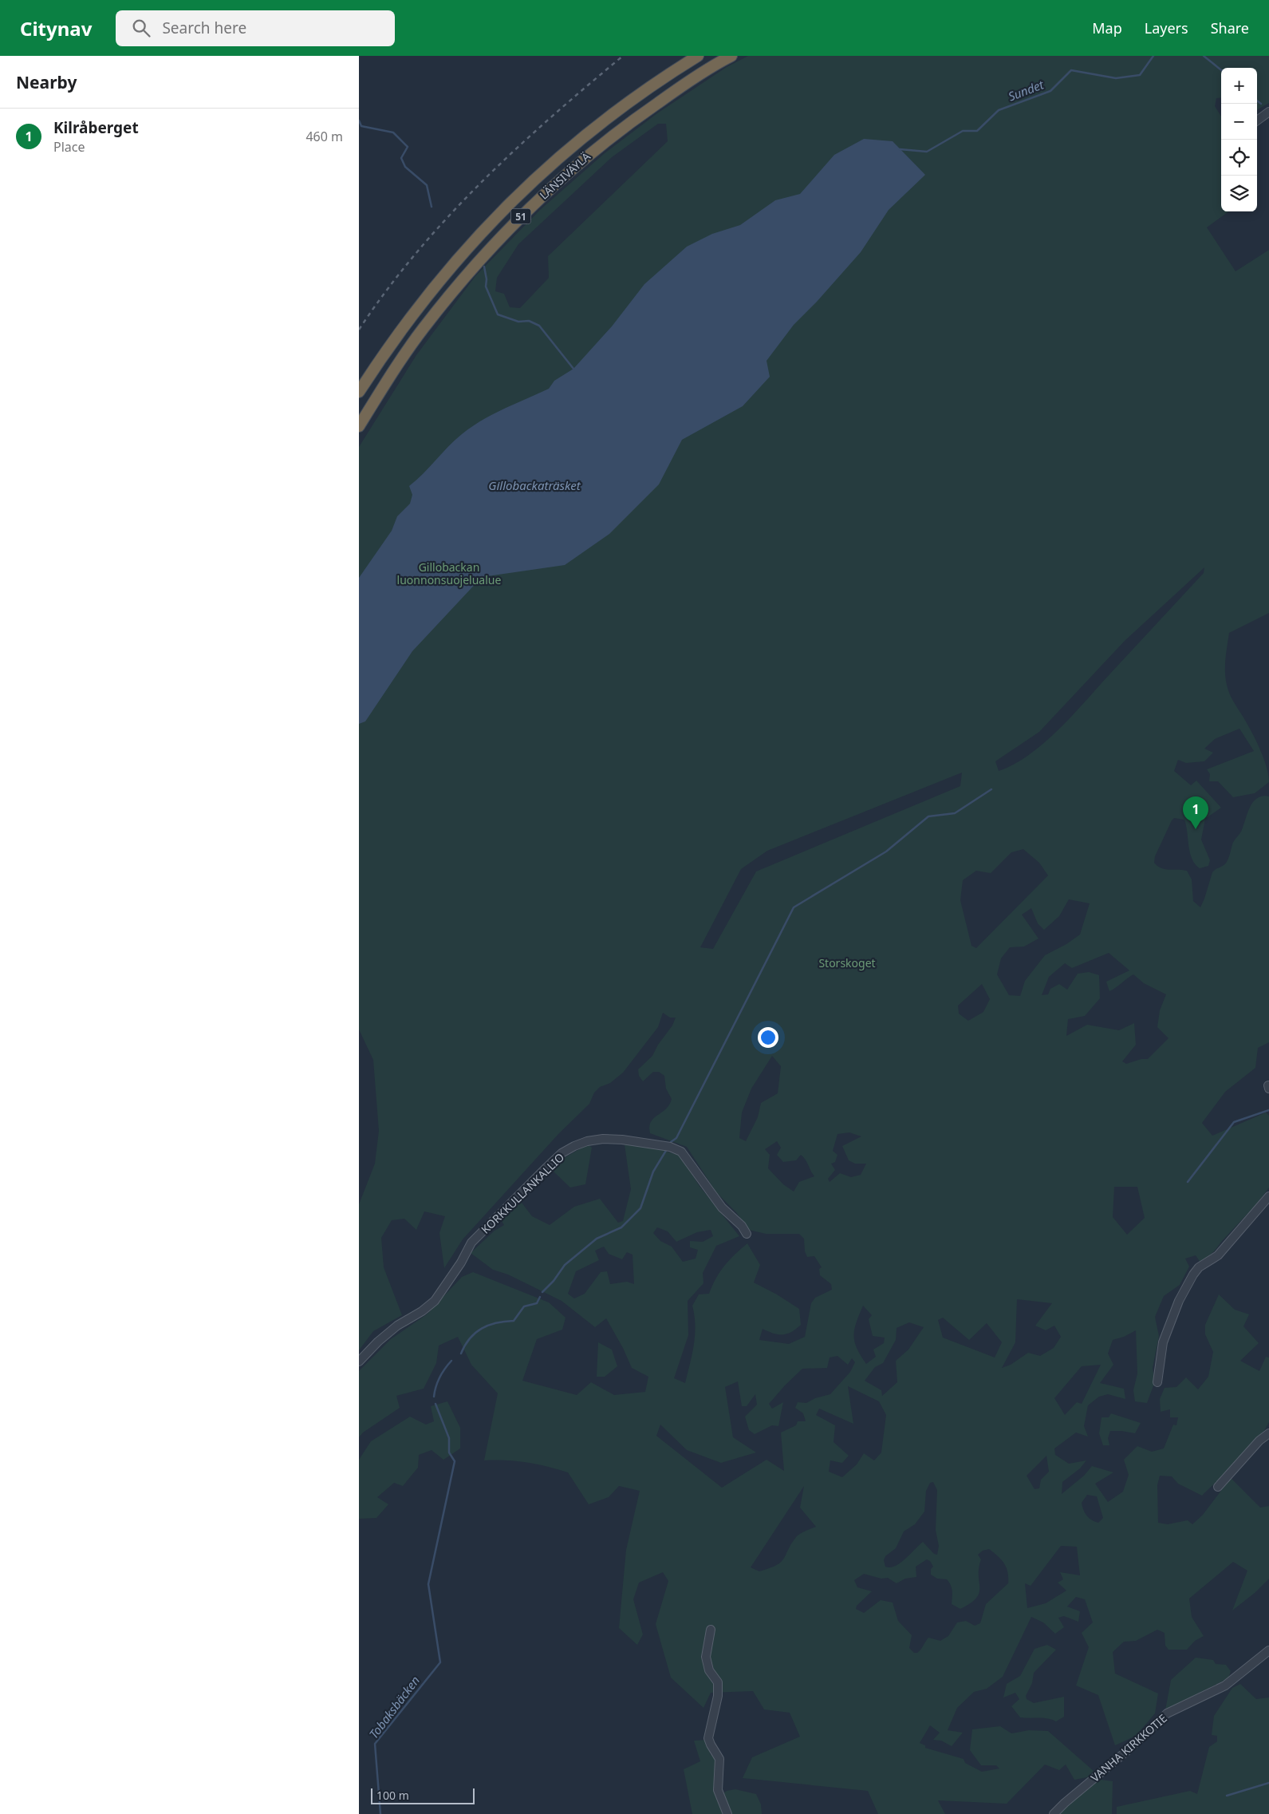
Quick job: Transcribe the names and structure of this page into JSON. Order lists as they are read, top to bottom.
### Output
{
  "streets": {
    "highway": ["LÄNSIVÄYLÄ", "51"],
    "street": ["KORKKULLANKALLIO", "VANHA KIRKKOTIE"]
  },
  "water": ["Sundet", "Gillobackaträsket", "Tobaksbäcken"],
  "parks": ["Gillobackan luonnonsuojelualue", "Storskoget"],
  "scale_bar": "100 m",
  "page": {
    "header": "Citynav",
    "search": "Search here",
    "nav": ["Map", "Layers", "Share"],
    "heading": "Nearby",
    "map_buttons": ["+", "−"],
    "list": [
      {
        "mark": "1",
        "name": "Kilråberget",
        "note": "Place",
        "value": "460 m"
      }
    ],
    "pins": "1",
    "scale": "100 m"
  }
}
